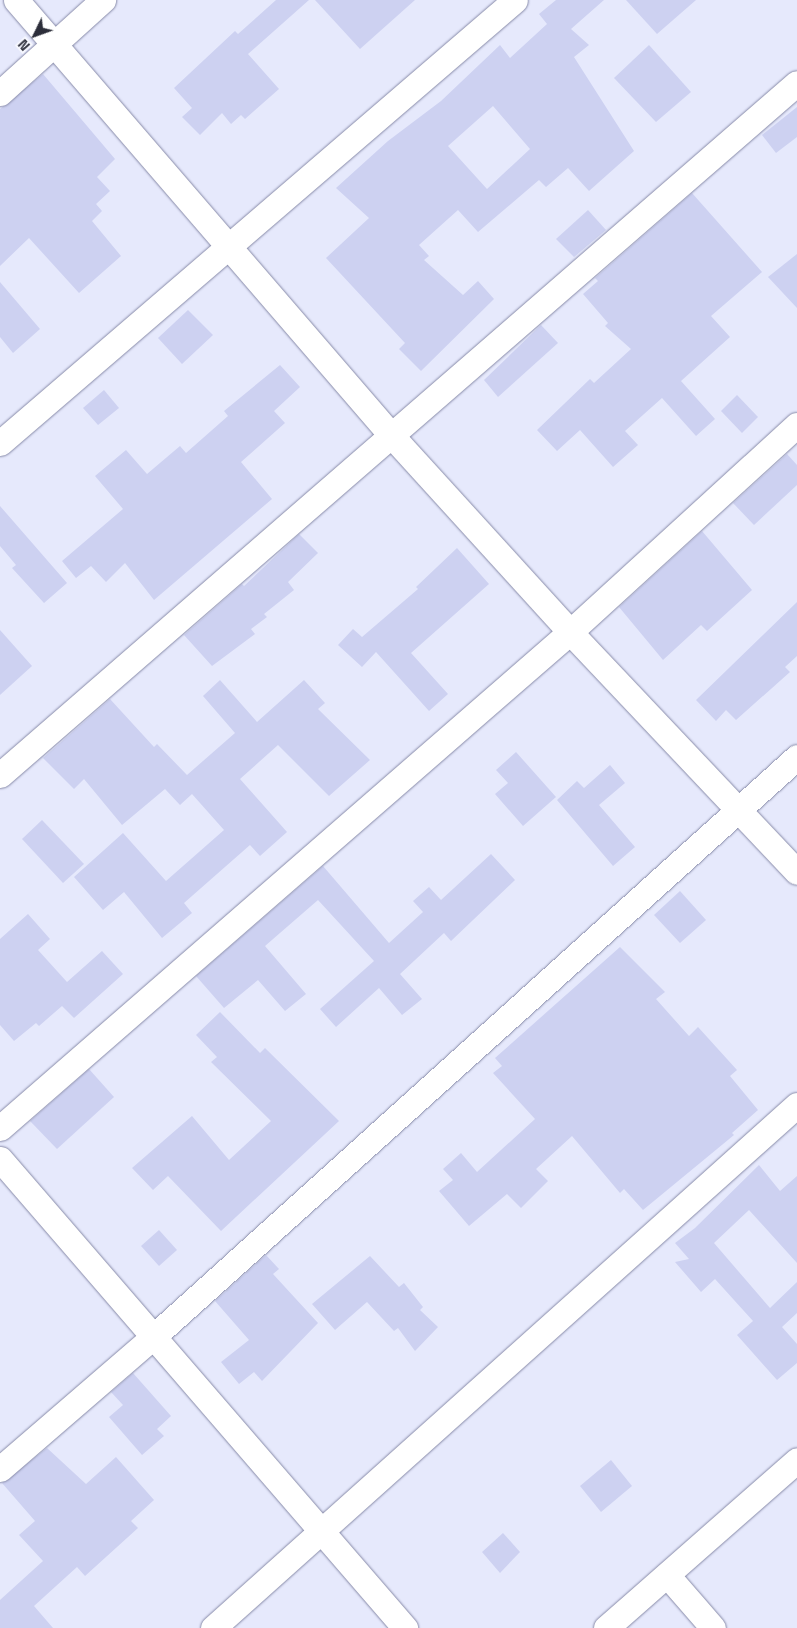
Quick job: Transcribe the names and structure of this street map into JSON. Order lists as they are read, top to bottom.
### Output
{
  "north": "bottom left"
}
